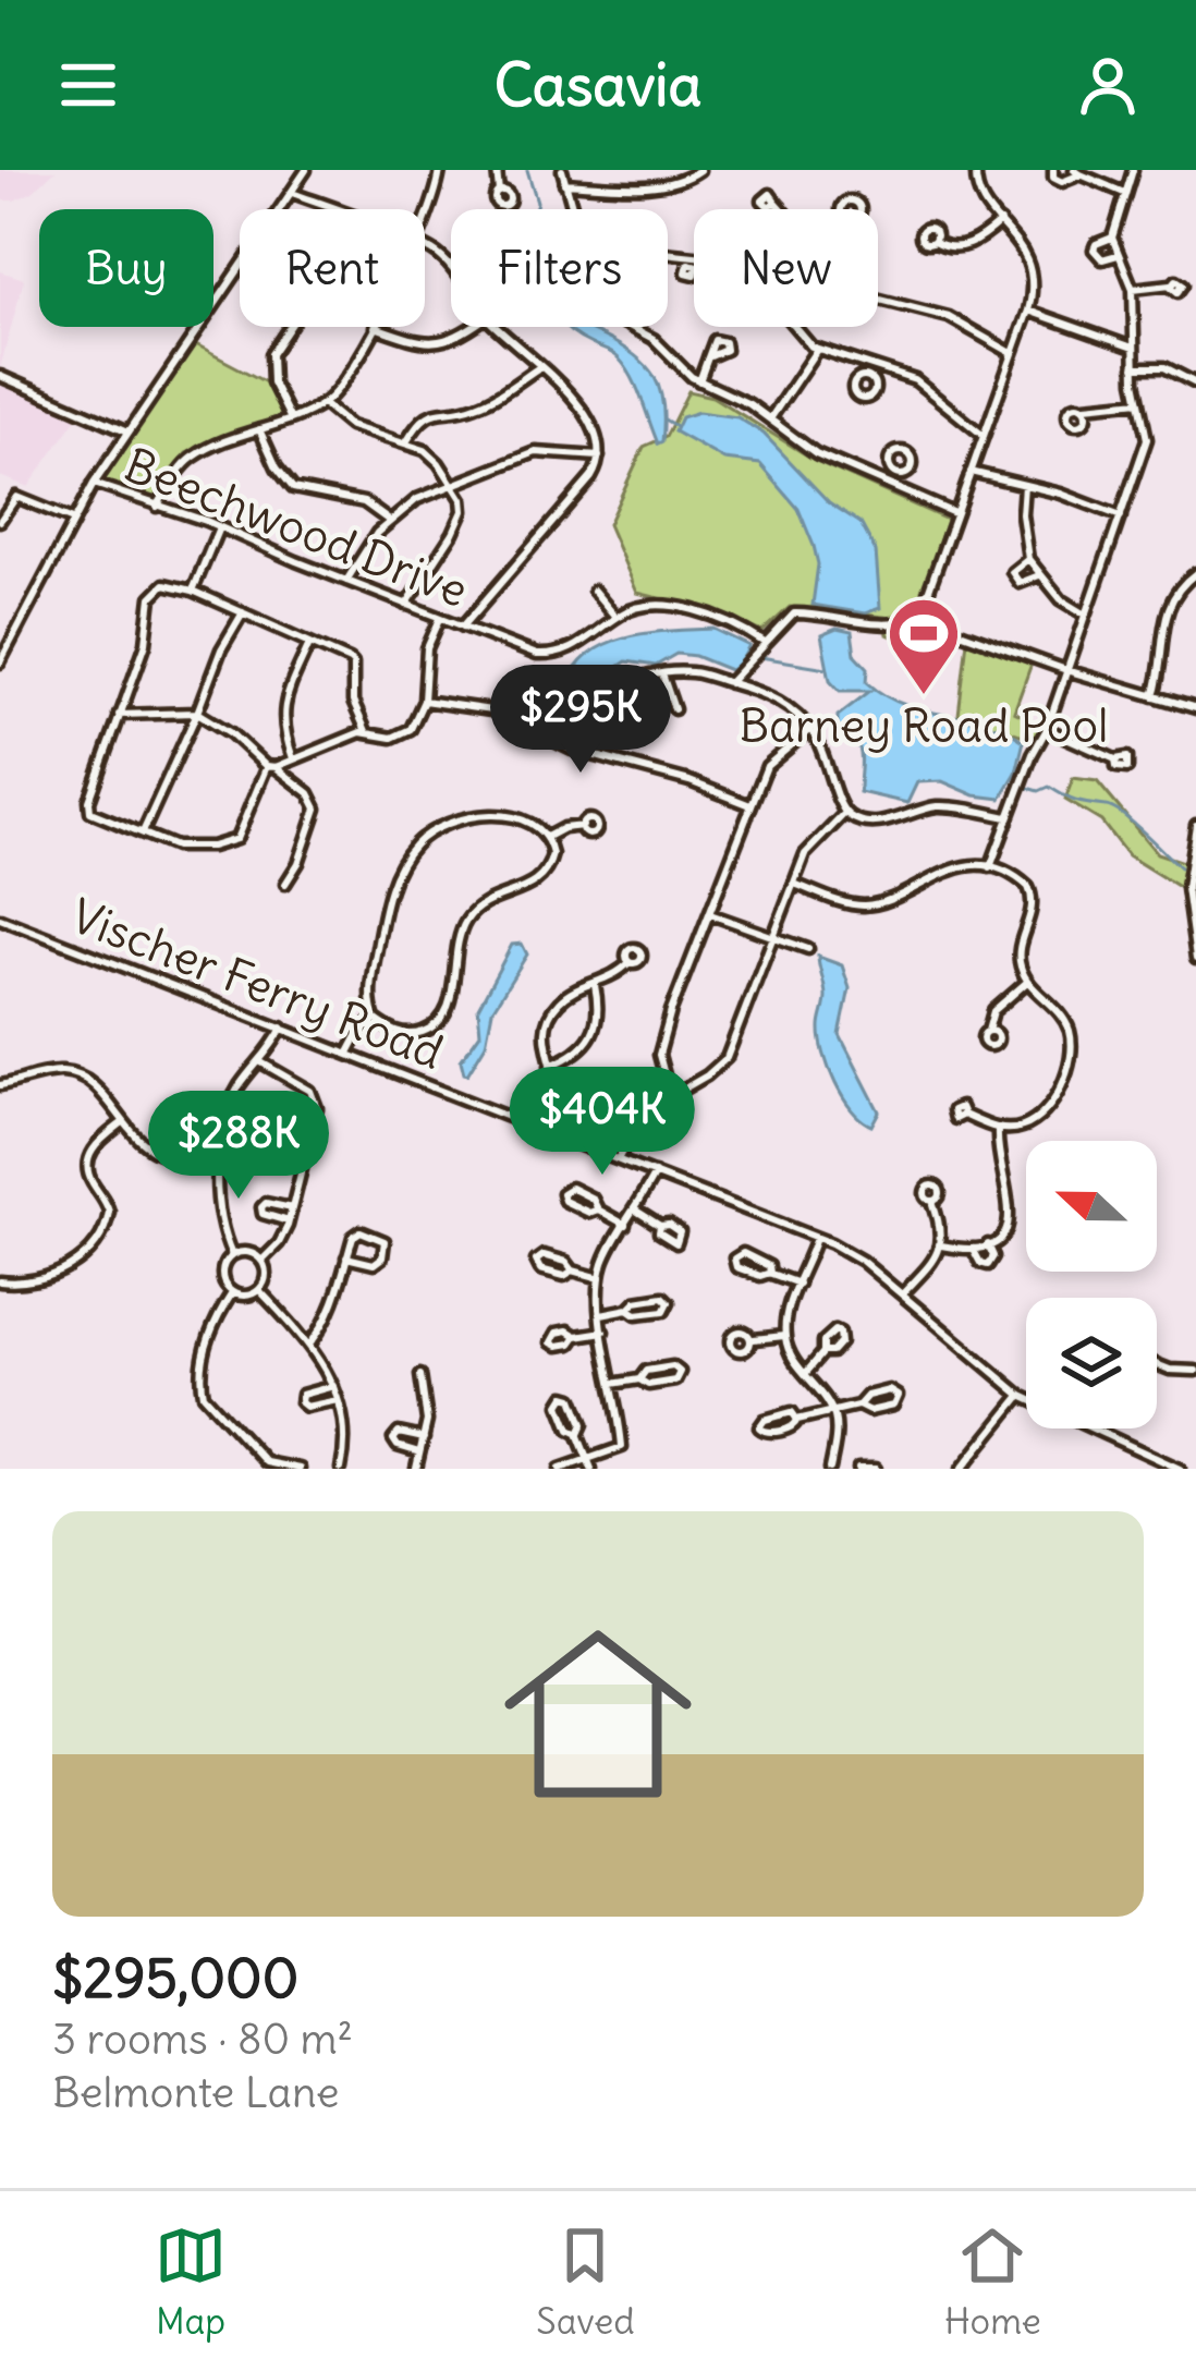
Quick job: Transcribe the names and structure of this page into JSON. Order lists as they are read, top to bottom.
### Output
{
  "streets": {
    "street": ["Beechwood Drive", "Vischer Ferry Road"]
  },
  "places": {
    "sports": ["Barney Road Pool"]
  },
  "north": "left",
  "page": {
    "header": "Casavia",
    "chip": [
      "Buy",
      "Rent",
      "Filters",
      "New"
    ],
    "price": ["$295K", "$404K", "$288K"],
    "list": [
      {
        "name": "$295,000",
        "note": "3 rooms · 80 m² · Belmonte Lane"
      }
    ],
    "tabs": ["Map", "Saved", "Home"]
  }
}
